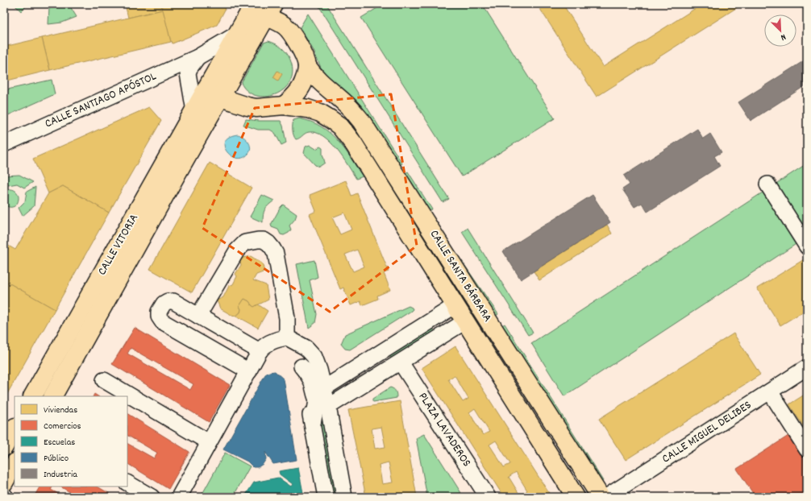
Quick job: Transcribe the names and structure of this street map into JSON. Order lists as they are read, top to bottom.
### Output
{
  "streets": {
    "main road": ["CALLE VITORIA", "CALLE SANTA BÁRBARA"],
    "street": ["CALLE SANTIAGO APÓSTOL", "PLAZA LAVADEROS", "CALLE MIGUEL DELIBES"]
  },
  "crossings": [
    ["CALLE SANTIAGO APÓSTOL", "CALLE VITORIA"]
  ],
  "legend": [
    "Viviendas",
    "Comercios",
    "Escuelas",
    "Público",
    "Industria"
  ],
  "north": "bottom right"
}
